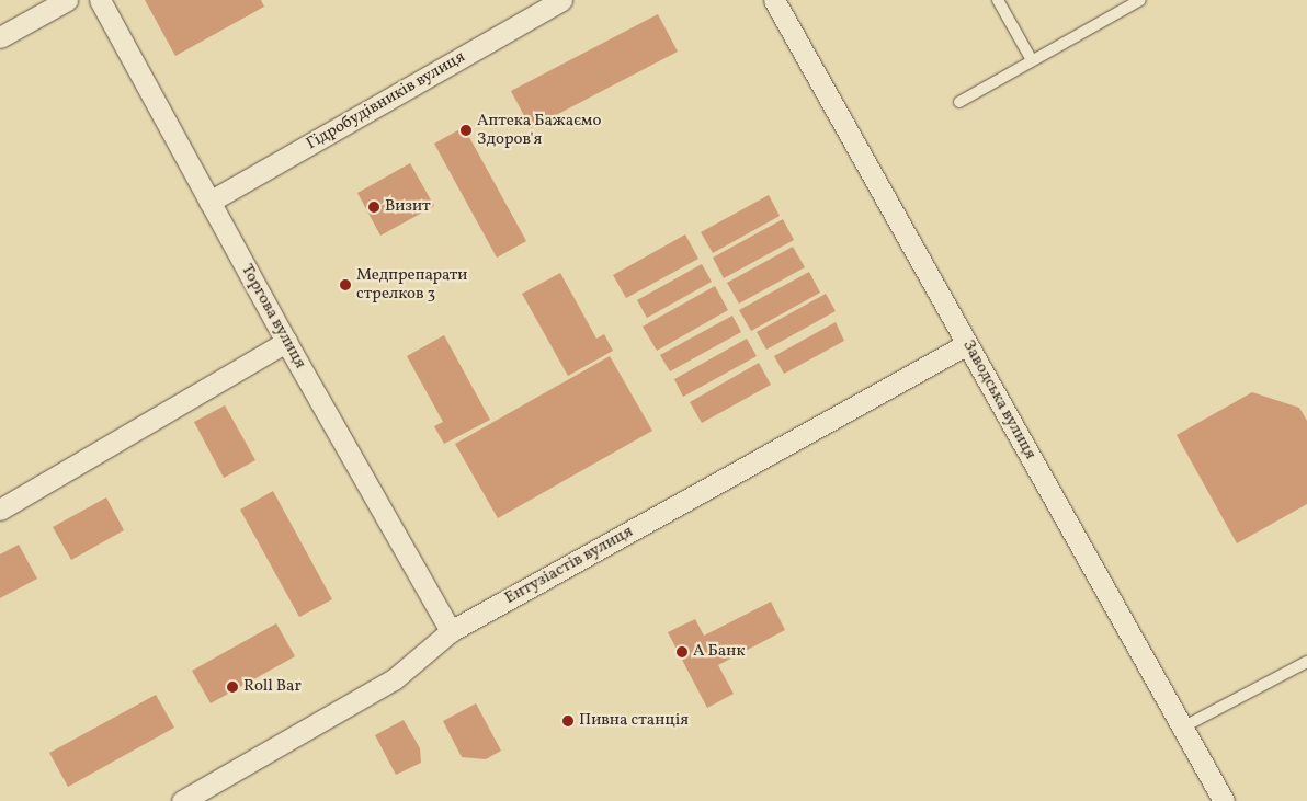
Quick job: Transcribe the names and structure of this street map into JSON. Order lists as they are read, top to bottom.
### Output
{
  "streets": {
    "street": [
      "Гідробудівників вулиця",
      "Торгова вулиця",
      "Заводська вулиця",
      "Ентузіастів вулиця"
    ]
  },
  "crossings": [
    ["Гідробудівників вулиця", "Торгова вулиця"],
    ["Торгова вулиця", "Ентузіастів вулиця"],
    ["Заводська вулиця", "Ентузіастів вулиця"]
  ],
  "places": [
    "Аптека Бажаємо Здоров'я",
    "Визит",
    "Медпрепарати стрелков 3",
    "А Банк",
    "Roll Bar",
    "Пивна станція"
  ]
}
